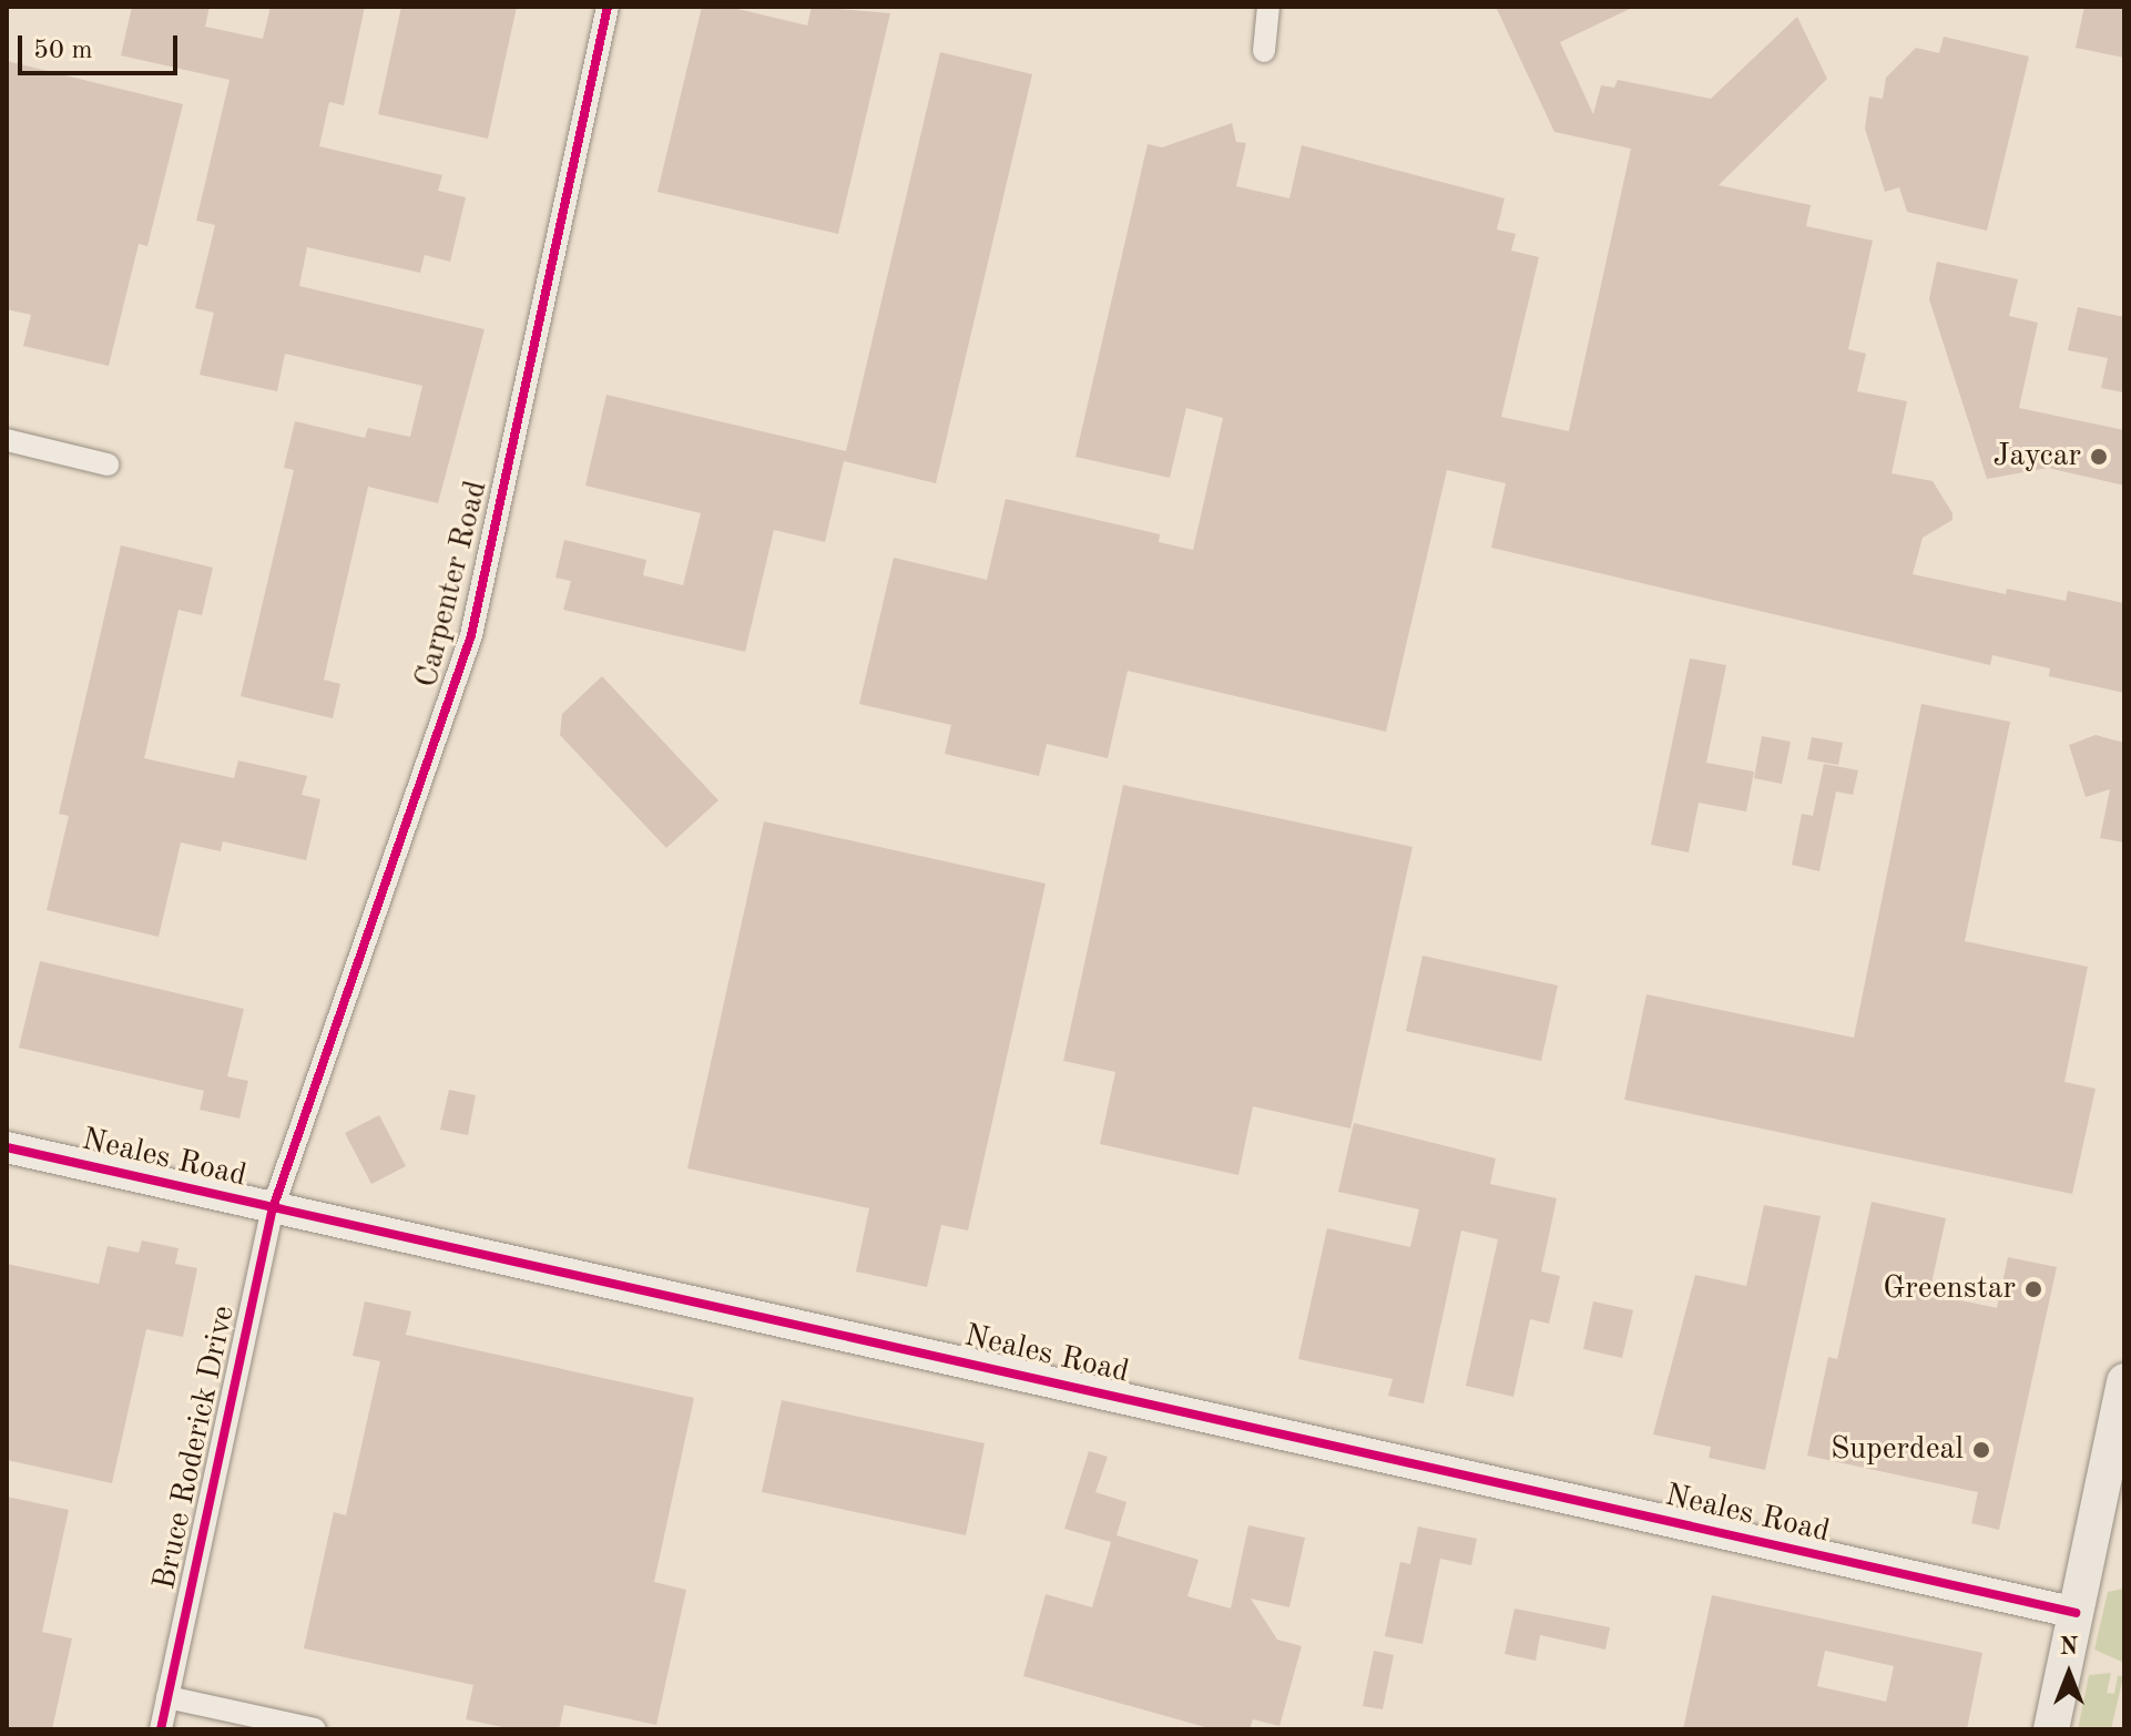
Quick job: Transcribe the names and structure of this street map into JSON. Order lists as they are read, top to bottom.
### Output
{
  "streets": {
    "street": ["Carpenter Road", "Neales Road", "Bruce Roderick Drive"]
  },
  "crossings": [
    ["Carpenter Road", "Neales Road"],
    ["Carpenter Road", "Bruce Roderick Drive"],
    ["Neales Road", "Bruce Roderick Drive"]
  ],
  "places": ["Jaycar", "Greenstar", "Superdeal"],
  "scale_bar": "50 m",
  "north": "top"
}
